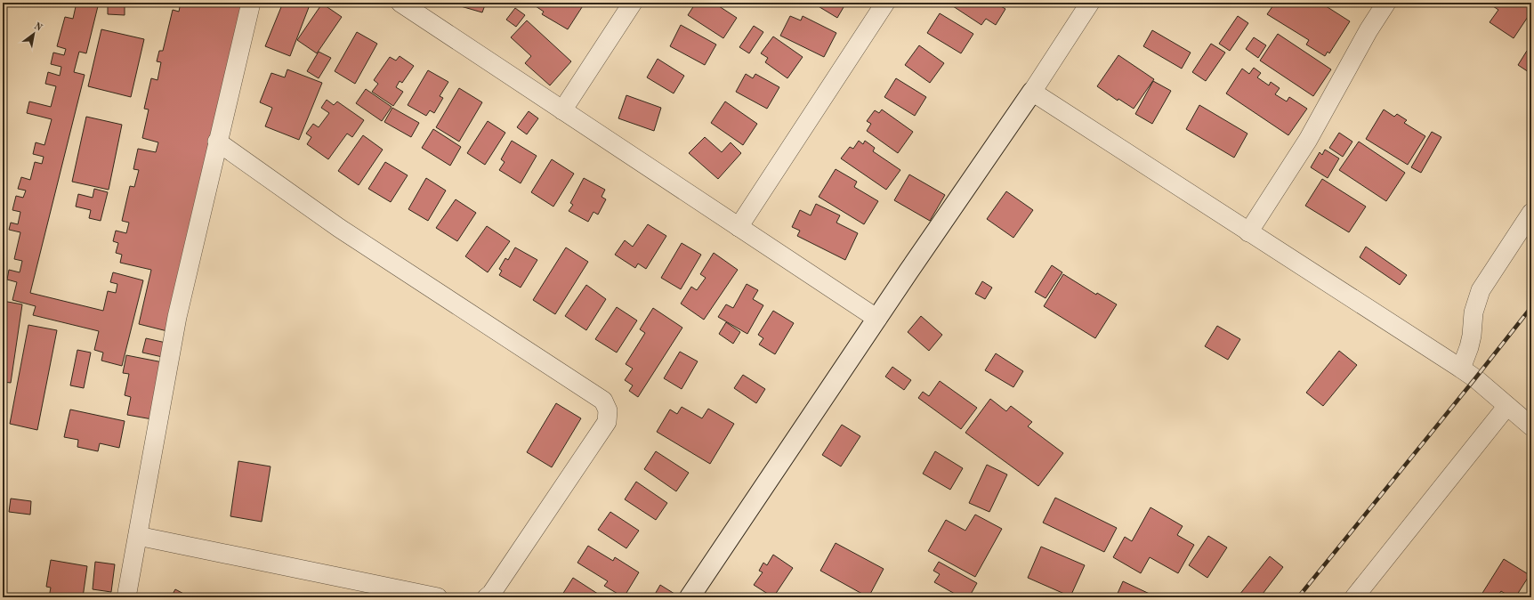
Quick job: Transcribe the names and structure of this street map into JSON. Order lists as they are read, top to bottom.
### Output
{
  "north": "top right"
}
